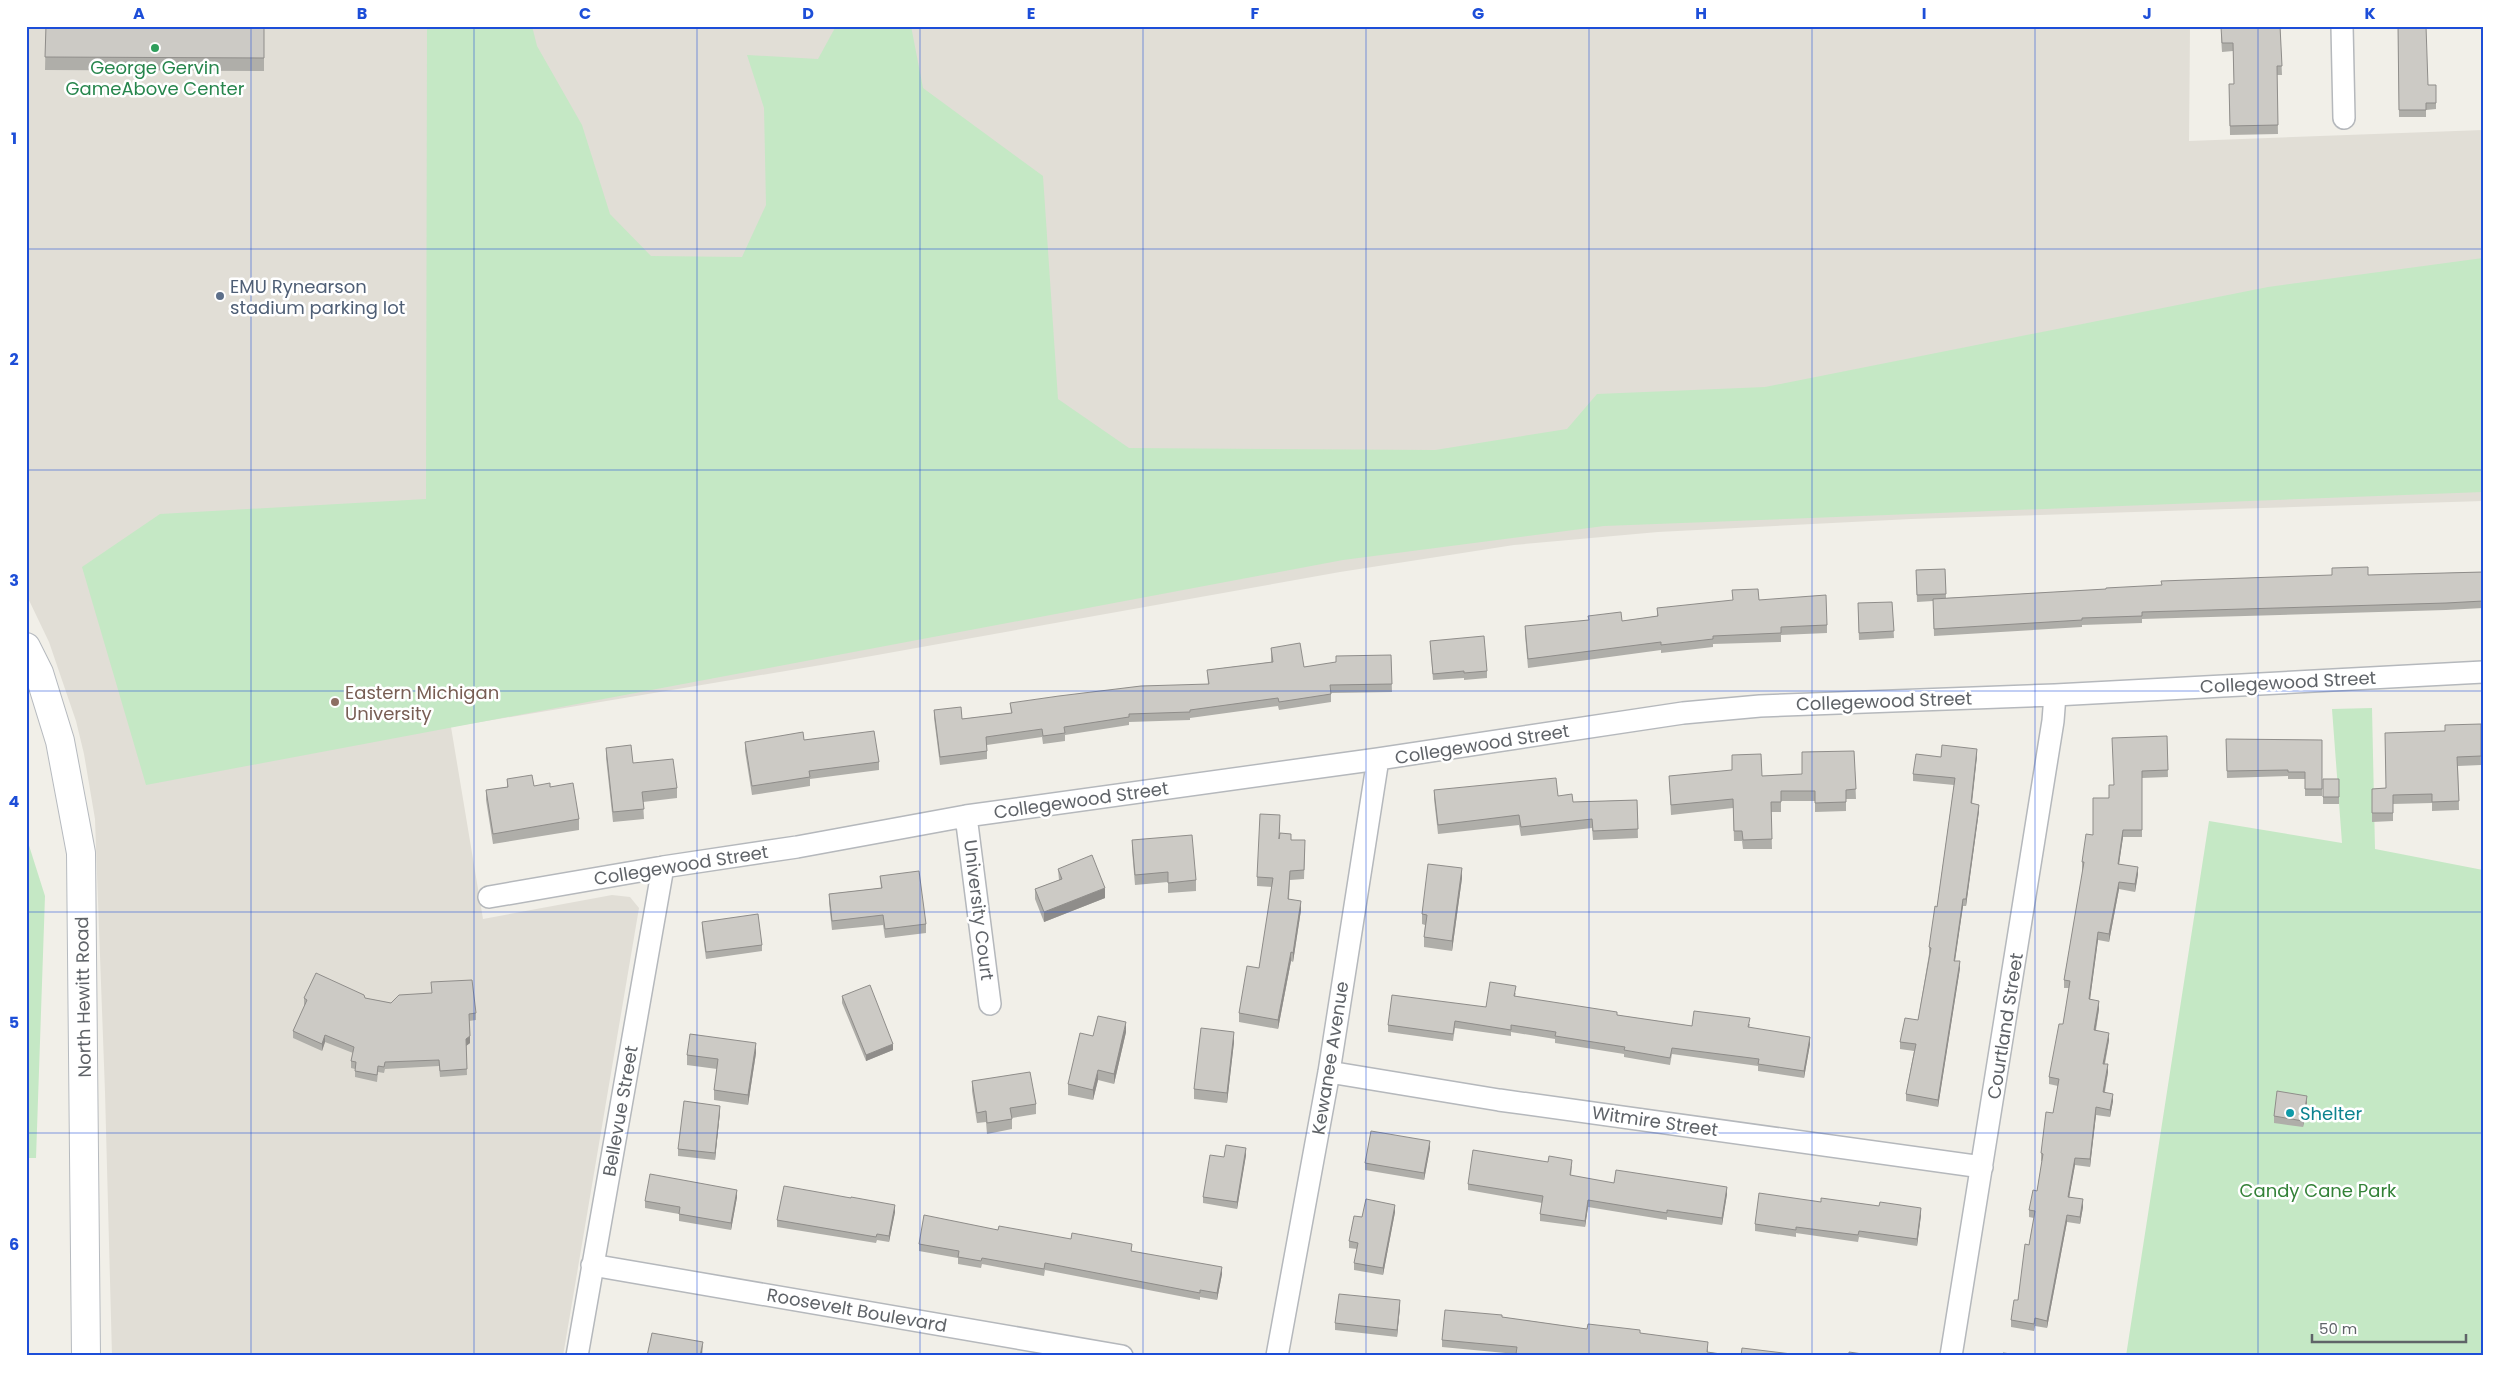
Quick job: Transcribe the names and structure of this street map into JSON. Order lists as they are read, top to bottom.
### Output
{
  "streets": {
    "main road": ["North Hewitt Road"],
    "street": [
      "Collegewood Street",
      "University Court",
      "Courtland Street",
      "Kewanee Avenue",
      "Bellevue Street",
      "Witmire Street",
      "Roosevelt Boulevard"
    ]
  },
  "crossings": [
    ["Collegewood Street", "University Court"],
    ["Collegewood Street", "Courtland Street"],
    ["Collegewood Street", "Kewanee Avenue"],
    ["Collegewood Street", "Bellevue Street"],
    ["Courtland Street", "Witmire Street"],
    ["Kewanee Avenue", "Witmire Street"],
    ["Bellevue Street", "Roosevelt Boulevard"]
  ],
  "parks": ["Candy Cane Park"],
  "places": [
    "George Gervin GameAbove Center",
    "EMU Rynearson stadium parking lot",
    "Eastern Michigan University",
    "Shelter"
  ],
  "scale_bar": "50 m",
  "grid": {
    "columns": [
      "A",
      "B",
      "C",
      "D",
      "E",
      "F",
      "G",
      "H",
      "I",
      "J",
      "K"
    ],
    "rows": [
      "1",
      "2",
      "3",
      "4",
      "5",
      "6"
    ]
  }
}
